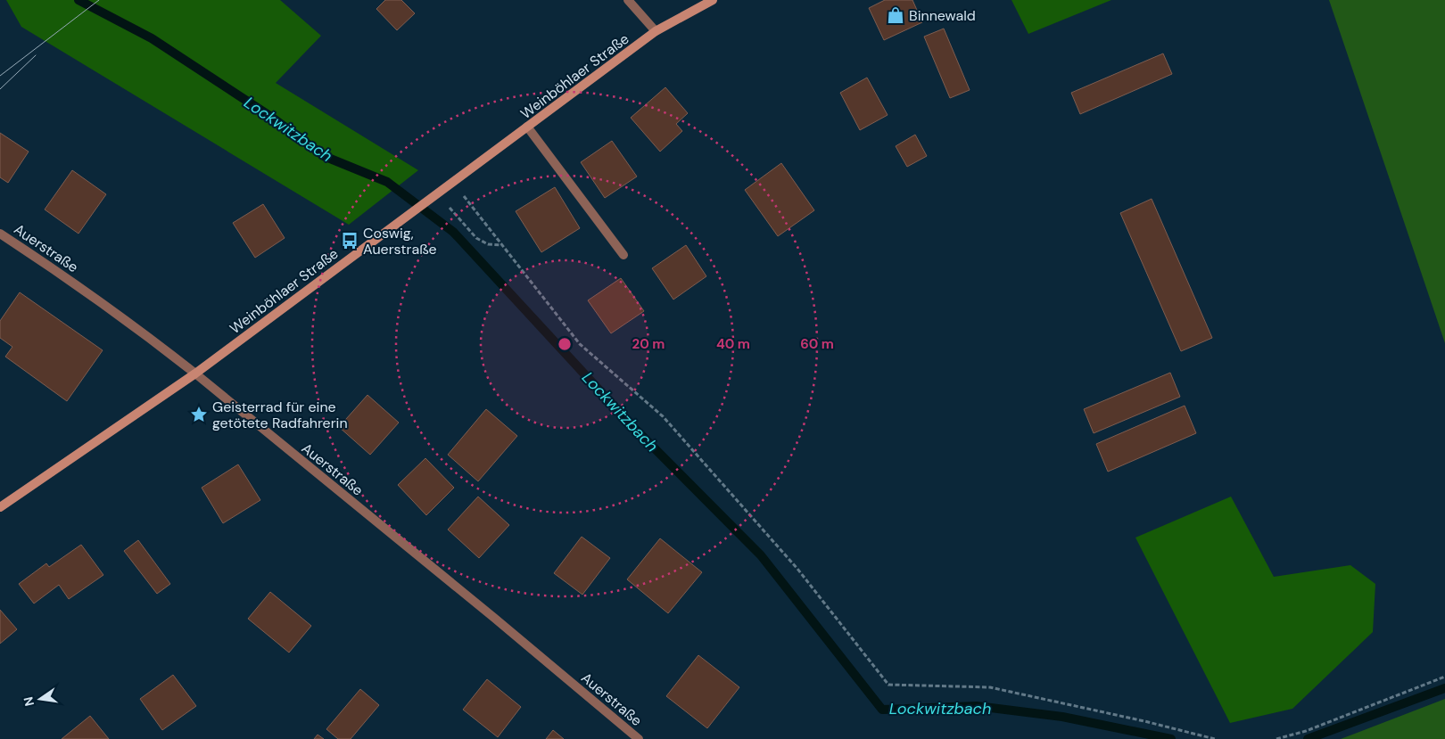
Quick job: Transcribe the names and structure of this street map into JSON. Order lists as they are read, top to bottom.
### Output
{
  "streets": {
    "main road": ["Weinböhlaer Straße"],
    "street": ["Auerstraße"]
  },
  "crossings": [
    ["Weinböhlaer Straße", "Auerstraße"]
  ],
  "water": ["Lockwitzbach"],
  "places": {
    "shop": ["Binnewald"],
    "bus stop": ["Coswig, Auerstraße"],
    "place": ["Geisterrad für eine getötete Radfahrerin"]
  },
  "north": "left",
  "rings": ["20 m", "40 m", "60 m"]
}
